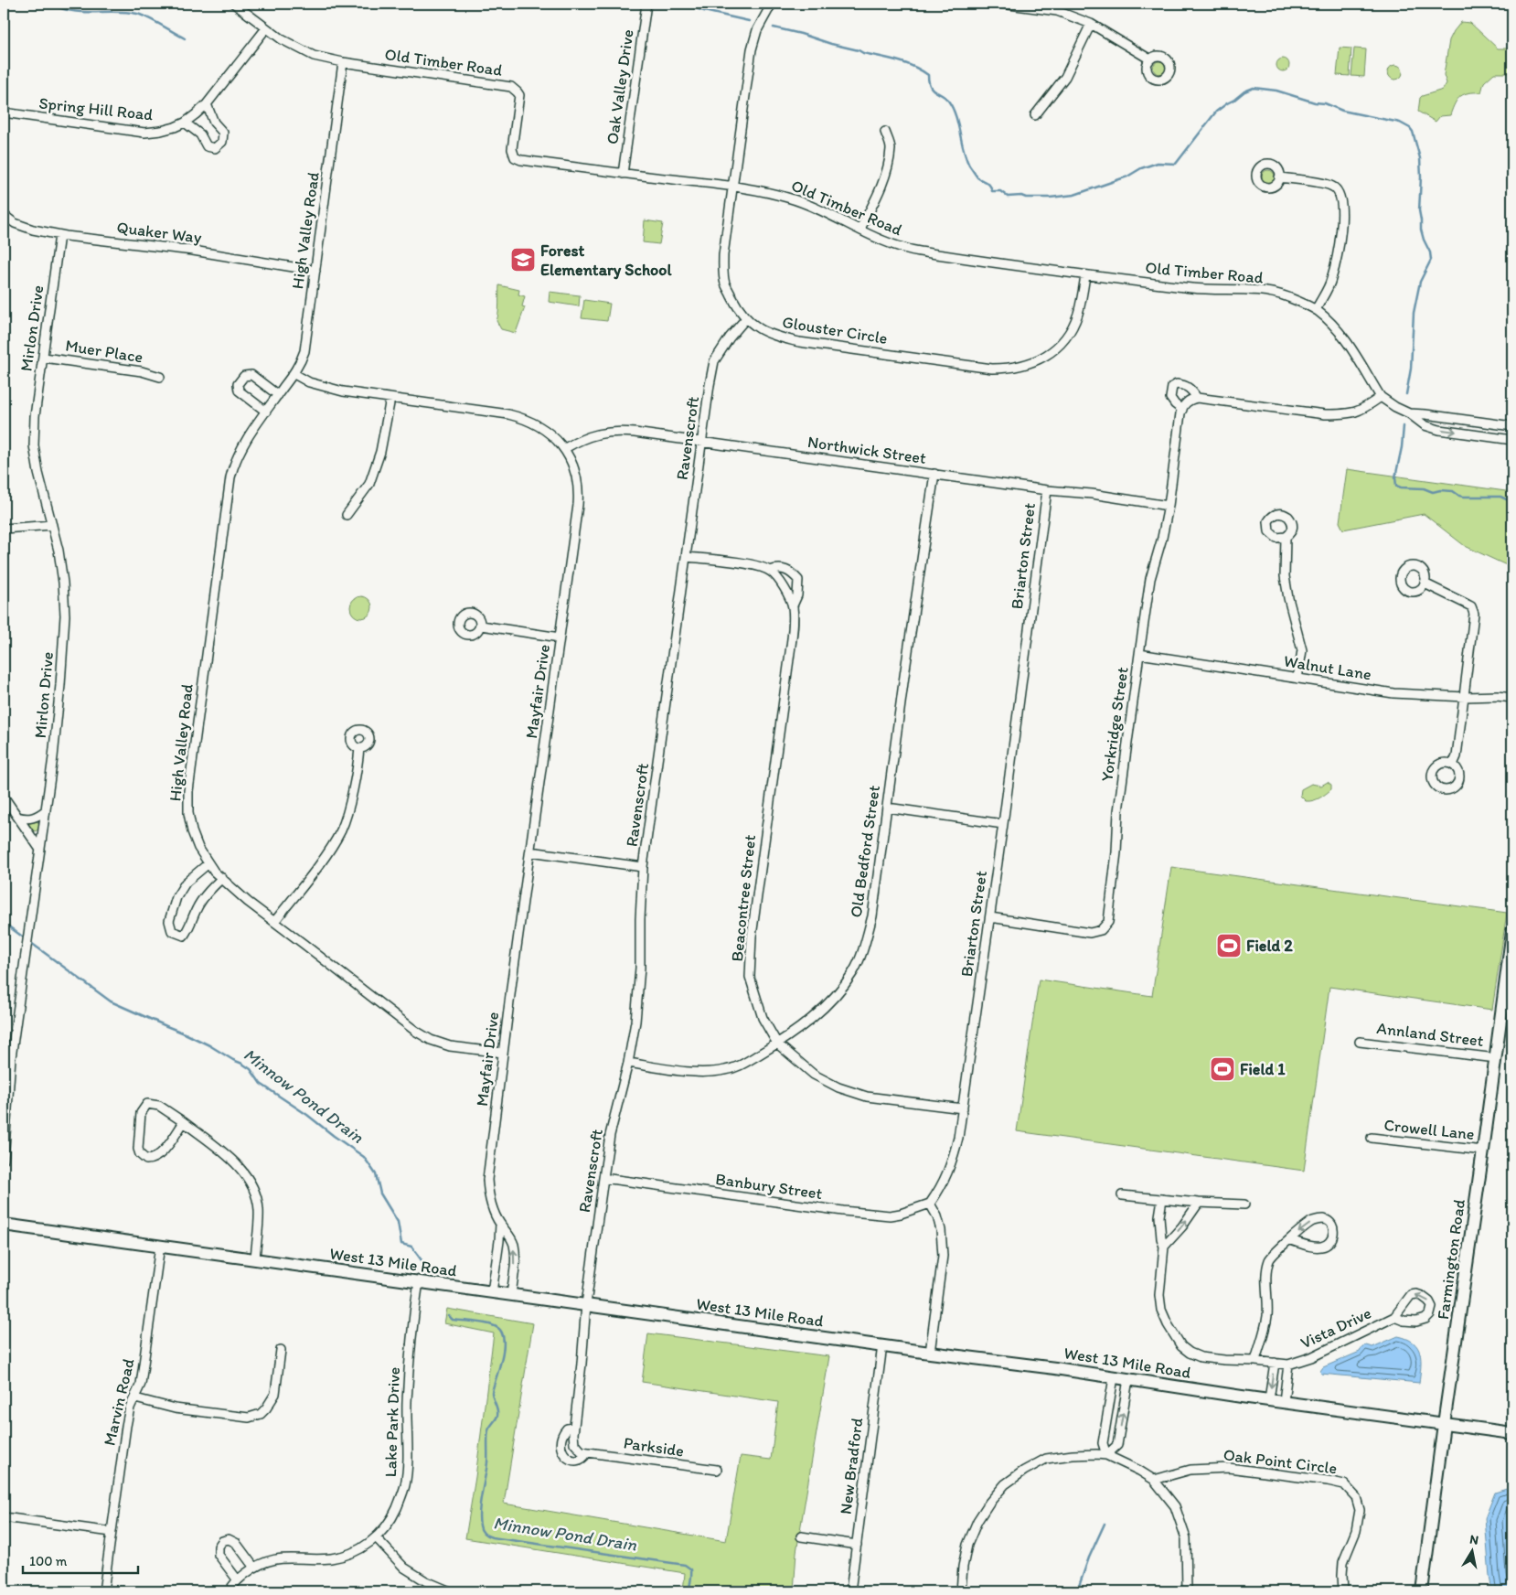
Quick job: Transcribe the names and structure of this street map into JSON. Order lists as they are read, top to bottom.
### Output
{
  "streets": {
    "street": [
      "Old Timber Road",
      "Oak Valley Drive",
      "Spring Hill Road",
      "High Valley Road",
      "Quaker Way",
      "Mirlon Drive",
      "Glouster Circle",
      "Muer Place",
      "Ravenscroft",
      "Northwick Street",
      "Briarton Street",
      "Walnut Lane",
      "Mayfair Drive",
      "Yorkridge Street",
      "Old Bedford Street",
      "Beacontree Street",
      "Annland Street",
      "Crowell Lane",
      "Banbury Street",
      "Farmington Road",
      "West 13 Mile Road",
      "Vista Drive",
      "Marvin Road",
      "Lake Park Drive",
      "Parkside",
      "Oak Point Circle",
      "New Bradford"
    ]
  },
  "crossings": [
    ["Old Timber Road", "Oak Valley Drive"],
    ["Old Timber Road", "Spring Hill Road"],
    ["Old Timber Road", "High Valley Road"],
    ["Old Timber Road", "Glouster Circle"],
    ["High Valley Road", "Quaker Way"],
    ["High Valley Road", "Mayfair Drive"],
    ["Quaker Way", "Mirlon Drive"],
    ["Mirlon Drive", "Muer Place"],
    ["Glouster Circle", "Ravenscroft"],
    ["Ravenscroft", "Northwick Street"],
    ["Ravenscroft", "Old Bedford Street"],
    ["Ravenscroft", "Beacontree Street"],
    ["Ravenscroft", "Banbury Street"],
    ["Ravenscroft", "West 13 Mile Road"],
    ["Northwick Street", "Briarton Street"],
    ["Northwick Street", "Mayfair Drive"],
    ["Northwick Street", "Yorkridge Street"],
    ["Northwick Street", "Old Bedford Street"],
    ["Briarton Street", "Yorkridge Street"],
    ["Briarton Street", "Beacontree Street"],
    ["Briarton Street", "Banbury Street"],
    ["Walnut Lane", "Yorkridge Street"],
    ["Mayfair Drive", "West 13 Mile Road"],
    ["Old Bedford Street", "Beacontree Street"],
    ["Annland Street", "Farmington Road"],
    ["Crowell Lane", "Farmington Road"],
    ["Farmington Road", "West 13 Mile Road"],
    ["West 13 Mile Road", "Vista Drive"],
    ["West 13 Mile Road", "Marvin Road"],
    ["West 13 Mile Road", "Lake Park Drive"],
    ["West 13 Mile Road", "New Bradford"]
  ],
  "water": ["Minnow Pond Drain"],
  "places": {
    "school or university": ["Forest Elementary School"],
    "sports": ["Field 2", "Field 1"]
  },
  "scale_bar": "100 m",
  "north": "top"
}
